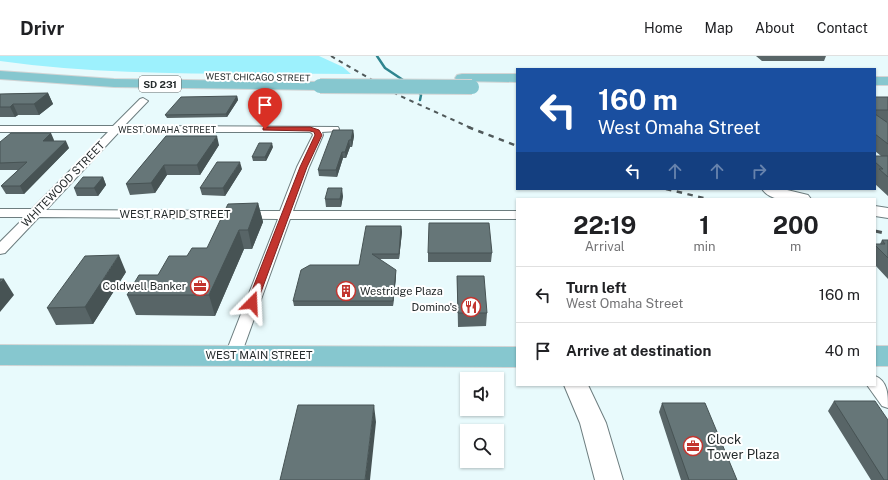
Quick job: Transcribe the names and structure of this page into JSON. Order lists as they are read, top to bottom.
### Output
{
  "streets": {
    "main road": ["WEST CHICAGO STREET", "SD 231", "WEST MAIN STREET"],
    "street": ["WEST OMAHA STREET", "WHITEWOOD STREET", "WEST RAPID STREET"]
  },
  "crossings": [
    ["WEST OMAHA STREET", "WHITEWOOD STREET"],
    ["WHITEWOOD STREET", "WEST RAPID STREET"]
  ],
  "places": {
    "office": ["Coldwell Banker", "Clock Tower Plaza"],
    "building": ["Westridge Plaza"],
    "restaurant": ["Domino's"]
  },
  "page": {
    "header": "Drivr",
    "nav": [
      "Home",
      "Map",
      "About",
      "Contact"
    ],
    "turn": ["160 m", "West Omaha Street"],
    "eta": [
      "22:19",
      "Arrival",
      "1",
      "min",
      "200",
      "m"
    ],
    "list": [
      {
        "name": "Turn left",
        "note": "West Omaha Street",
        "value": "160 m"
      },
      {
        "name": "Arrive at destination",
        "value": "40 m"
      }
    ]
  }
}
